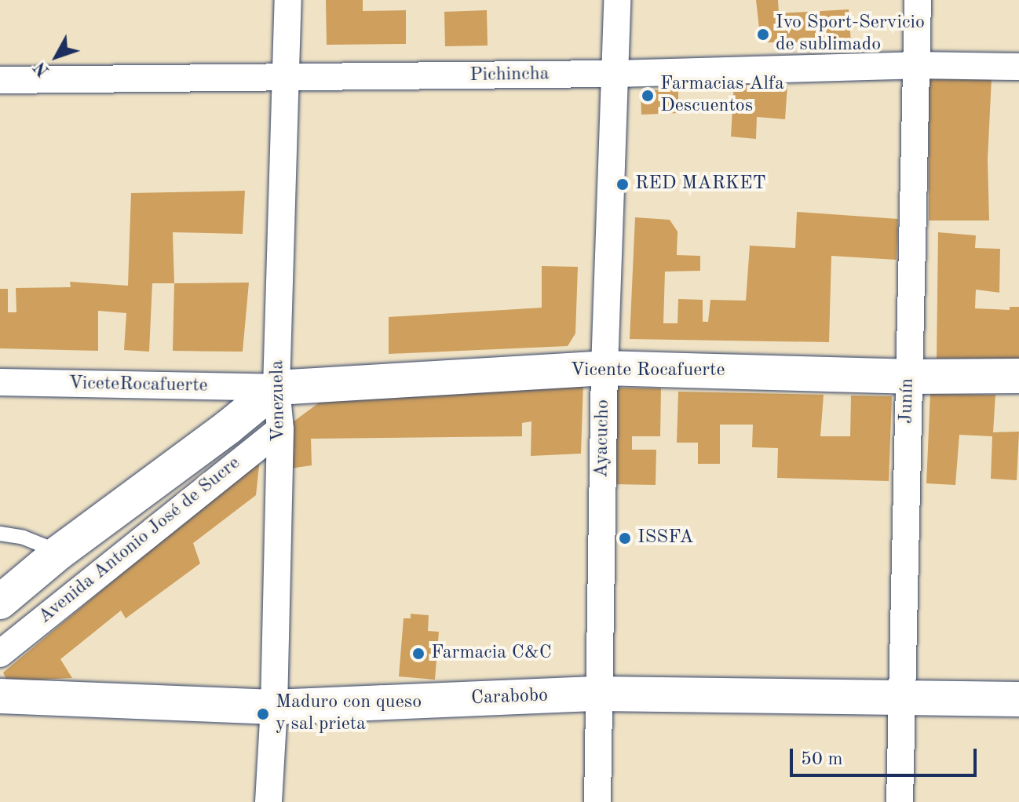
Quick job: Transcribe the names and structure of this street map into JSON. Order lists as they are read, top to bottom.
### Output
{
  "streets": {
    "main road": ["Vicente Rocafuerte", "Avenida Antonio José de Sucre", "Carabobo"],
    "street": [
      "Pichincha",
      "ViceteRocafuerte",
      "Venezuela",
      "Junín",
      "Ayacucho"
    ]
  },
  "crossings": [
    ["Pichincha", "Venezuela"],
    ["Pichincha", "Junín"],
    ["Pichincha", "Ayacucho"],
    ["Vicente Rocafuerte", "ViceteRocafuerte"],
    ["Vicente Rocafuerte", "Venezuela"],
    ["Vicente Rocafuerte", "Junín"],
    ["Vicente Rocafuerte", "Ayacucho"],
    ["Vicente Rocafuerte", "Avenida Antonio José de Sucre"],
    ["ViceteRocafuerte", "Venezuela"],
    ["ViceteRocafuerte", "Avenida Antonio José de Sucre"],
    ["Venezuela", "Avenida Antonio José de Sucre"],
    ["Venezuela", "Carabobo"],
    ["Junín", "Carabobo"],
    ["Ayacucho", "Carabobo"]
  ],
  "places": [
    "Ivo Sport-Servicio de sublimado",
    "Farmacias Alfa Descuentos",
    "RED MARKET",
    "ISSFA",
    "Farmacia C&C",
    "Maduro con queso y sal prieta"
  ],
  "scale_bar": "50 m",
  "north": "bottom left"
}
